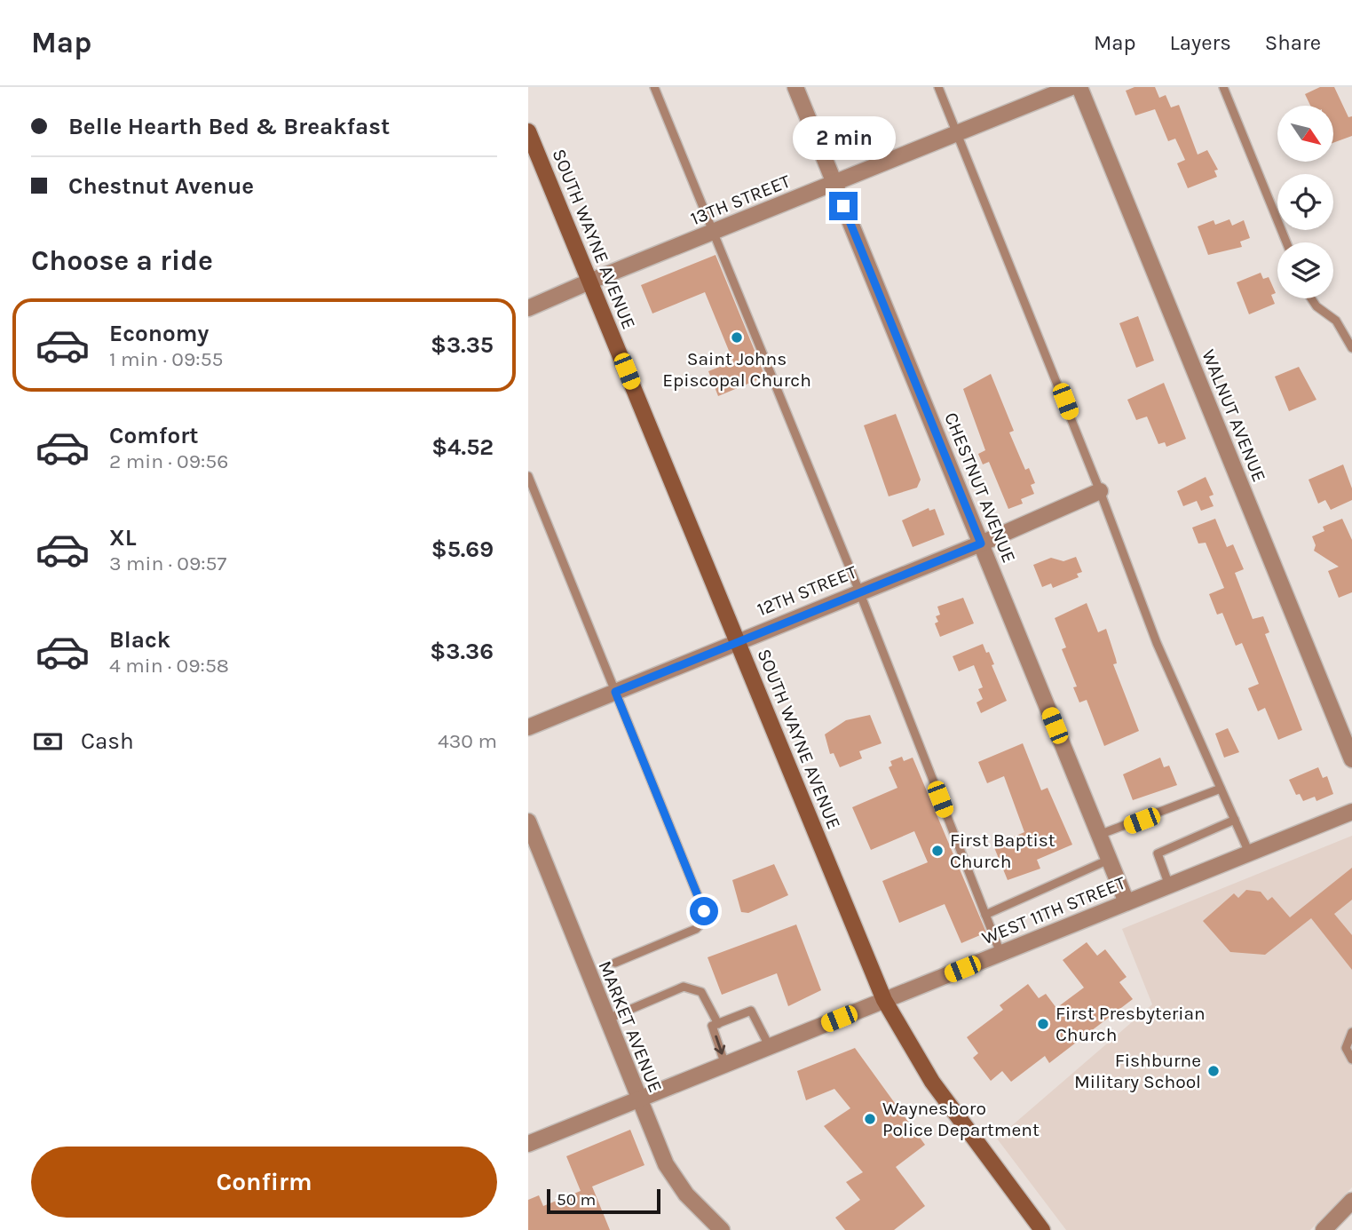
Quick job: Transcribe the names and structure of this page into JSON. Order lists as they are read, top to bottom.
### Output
{
  "streets": {
    "main road": ["SOUTH WAYNE AVENUE"],
    "street": [
      "13TH STREET",
      "WALNUT AVENUE",
      "CHESTNUT AVENUE",
      "12TH STREET",
      "WEST 11TH STREET",
      "MARKET AVENUE"
    ]
  },
  "crossings": [
    ["13TH STREET", "SOUTH WAYNE AVENUE"],
    ["13TH STREET", "CHESTNUT AVENUE"],
    ["SOUTH WAYNE AVENUE", "12TH STREET"],
    ["SOUTH WAYNE AVENUE", "WEST 11TH STREET"],
    ["CHESTNUT AVENUE", "12TH STREET"],
    ["CHESTNUT AVENUE", "WEST 11TH STREET"],
    ["WEST 11TH STREET", "MARKET AVENUE"]
  ],
  "places": [
    "Saint Johns Episcopal Church",
    "First Baptist Church",
    "First Presbyterian Church",
    "Fishburne Military School",
    "Waynesboro Police Department"
  ],
  "scale_bar": "50 m",
  "north": "bottom right",
  "page": {
    "header": "Map",
    "nav": ["Map", "Layers", "Share"],
    "banner": ["Belle Hearth Bed & Breakfast", "Chestnut Avenue"],
    "bubble": "2 min",
    "heading": "Choose a ride",
    "list": [
      {
        "name": "Economy",
        "note": "1 min · 09:55",
        "value": "$3.35"
      },
      {
        "name": "Comfort",
        "note": "2 min · 09:56",
        "value": "$4.52"
      },
      {
        "name": "XL",
        "note": "3 min · 09:57",
        "value": "$5.69"
      },
      {
        "name": "Black",
        "note": "4 min · 09:58",
        "value": "$3.36"
      }
    ],
    "pay": ["Cash", "430 m"],
    "buttons": "Confirm",
    "scale": "50 m"
  }
}
